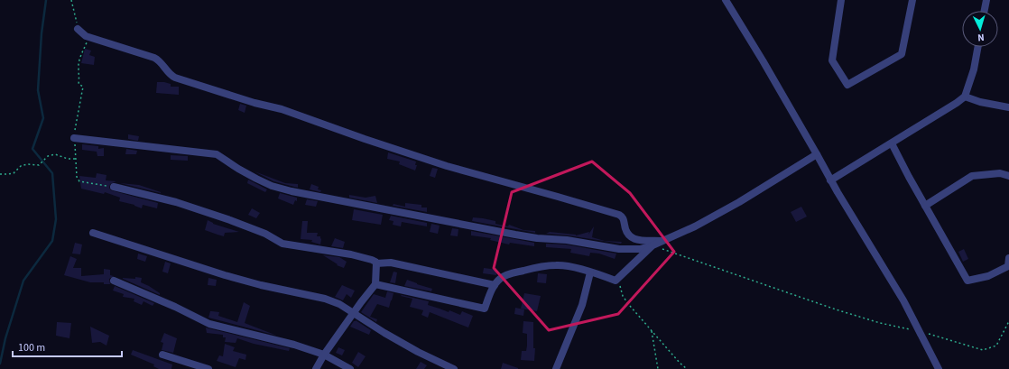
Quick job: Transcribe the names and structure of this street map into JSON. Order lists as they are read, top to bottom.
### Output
{
  "scale_bar": "100 m",
  "north": "bottom"
}
